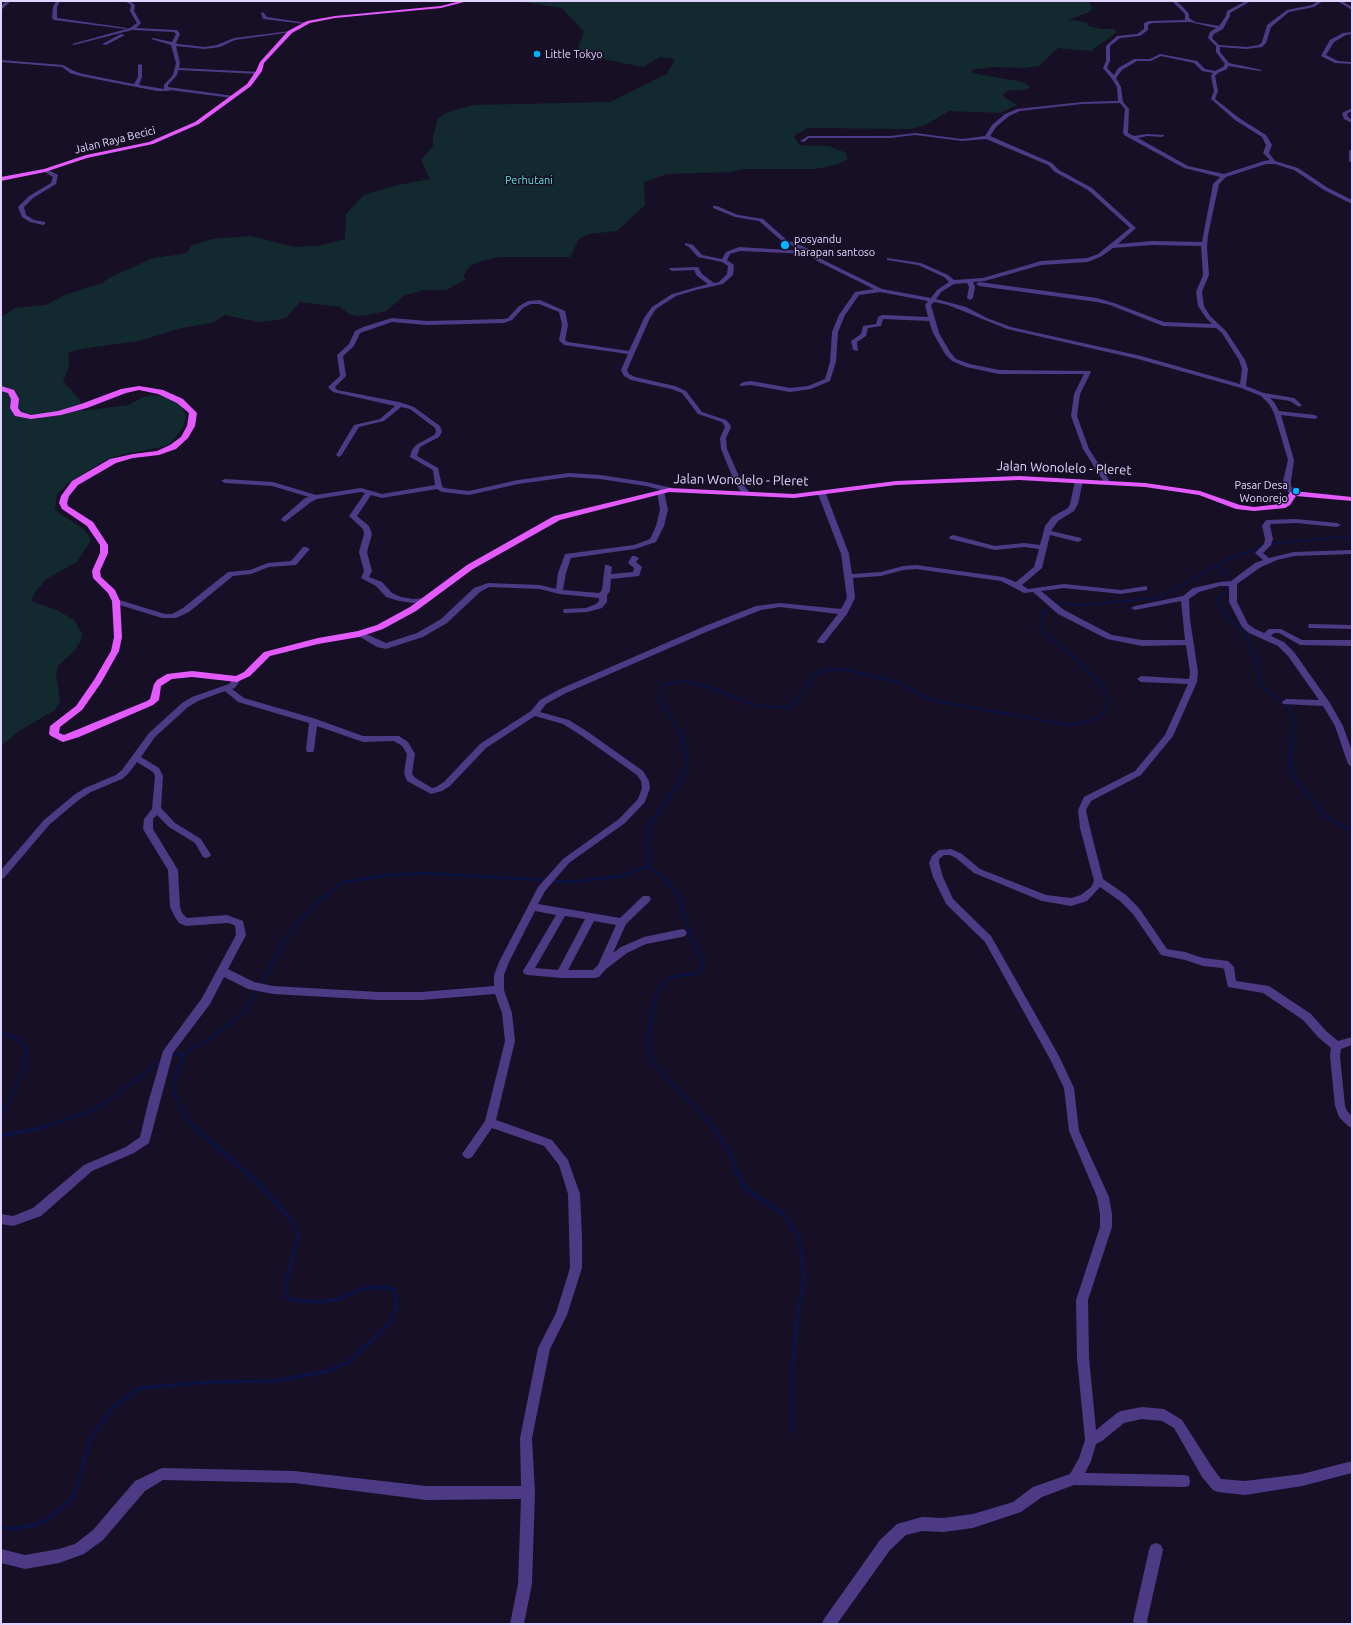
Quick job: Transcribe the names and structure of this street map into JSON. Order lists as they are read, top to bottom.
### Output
{
  "streets": {
    "main road": ["Jalan Raya Becici", "Jalan Wonolelo - Pleret"]
  },
  "parks": ["Perhutani"],
  "places": ["Little Tokyo", "posyandu harapan santoso", "Pasar Desa Wonorejo"]
}
